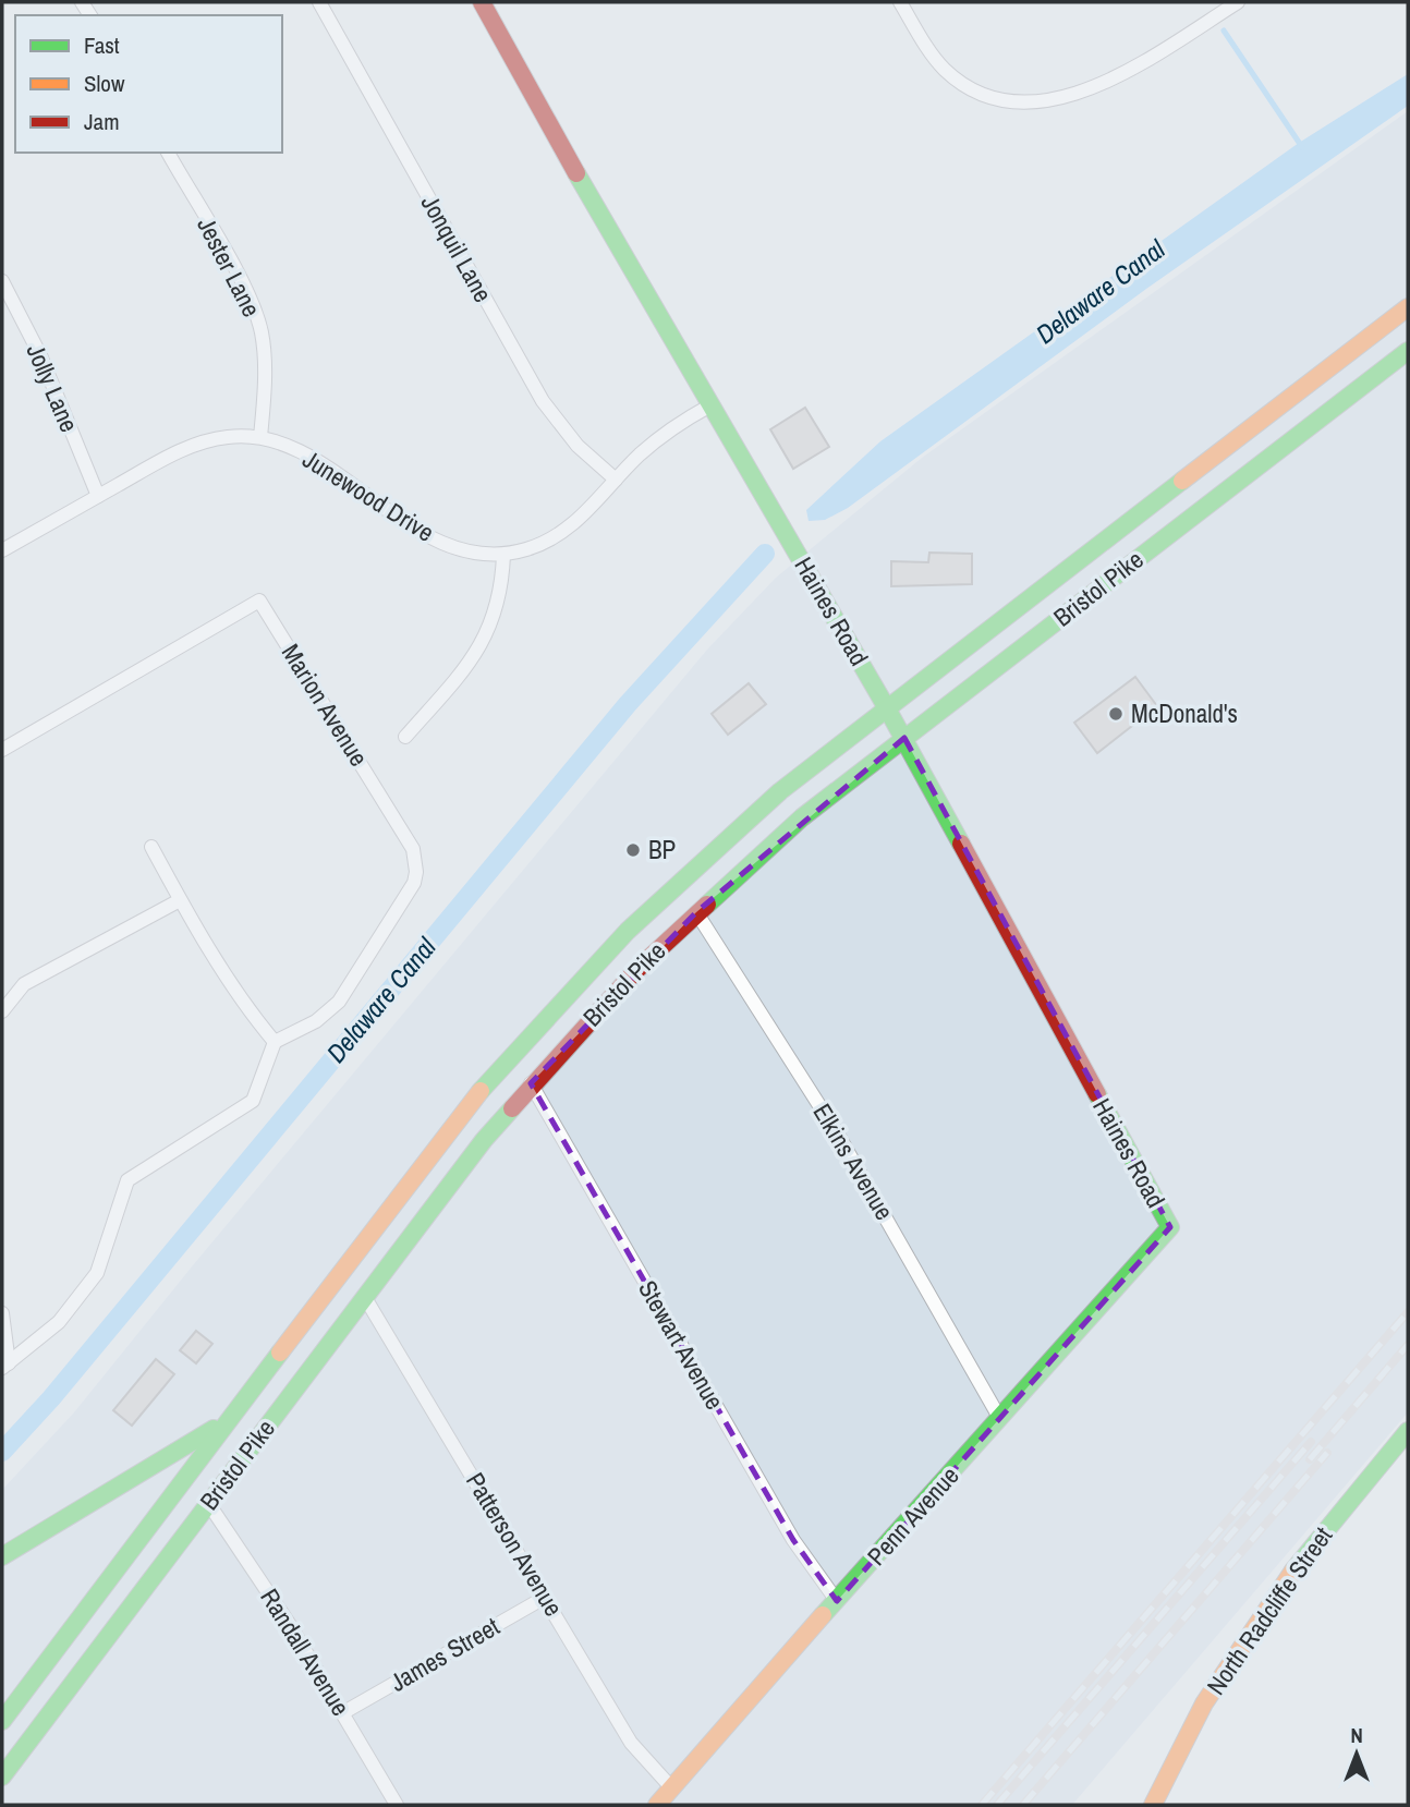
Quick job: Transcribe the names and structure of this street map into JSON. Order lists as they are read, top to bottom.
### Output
{
  "streets": {
    "main road": [
      "Bristol Pike",
      "Haines Road",
      "Penn Avenue",
      "North Radcliffe Street"
    ],
    "street": [
      "Jonquil Lane",
      "Jester Lane",
      "Jolly Lane",
      "Junewood Drive",
      "Marion Avenue",
      "Elkins Avenue",
      "Stewart Avenue",
      "Patterson Avenue",
      "Randall Avenue",
      "James Street"
    ]
  },
  "crossings": [
    ["Jonquil Lane", "Junewood Drive"],
    ["Jester Lane", "Junewood Drive"],
    ["Jolly Lane", "Junewood Drive"],
    ["Junewood Drive", "Haines Road"],
    ["Bristol Pike", "Haines Road"],
    ["Bristol Pike", "Elkins Avenue"],
    ["Bristol Pike", "Stewart Avenue"],
    ["Bristol Pike", "Patterson Avenue"],
    ["Bristol Pike", "Randall Avenue"],
    ["Haines Road", "Penn Avenue"],
    ["Elkins Avenue", "Penn Avenue"],
    ["Stewart Avenue", "Penn Avenue"],
    ["Penn Avenue", "Patterson Avenue"],
    ["Patterson Avenue", "James Street"],
    ["Randall Avenue", "James Street"]
  ],
  "water": ["Delaware Canal"],
  "places": ["McDonald's", "BP"],
  "legend": ["Fast", "Slow", "Jam"],
  "north": "top"
}
